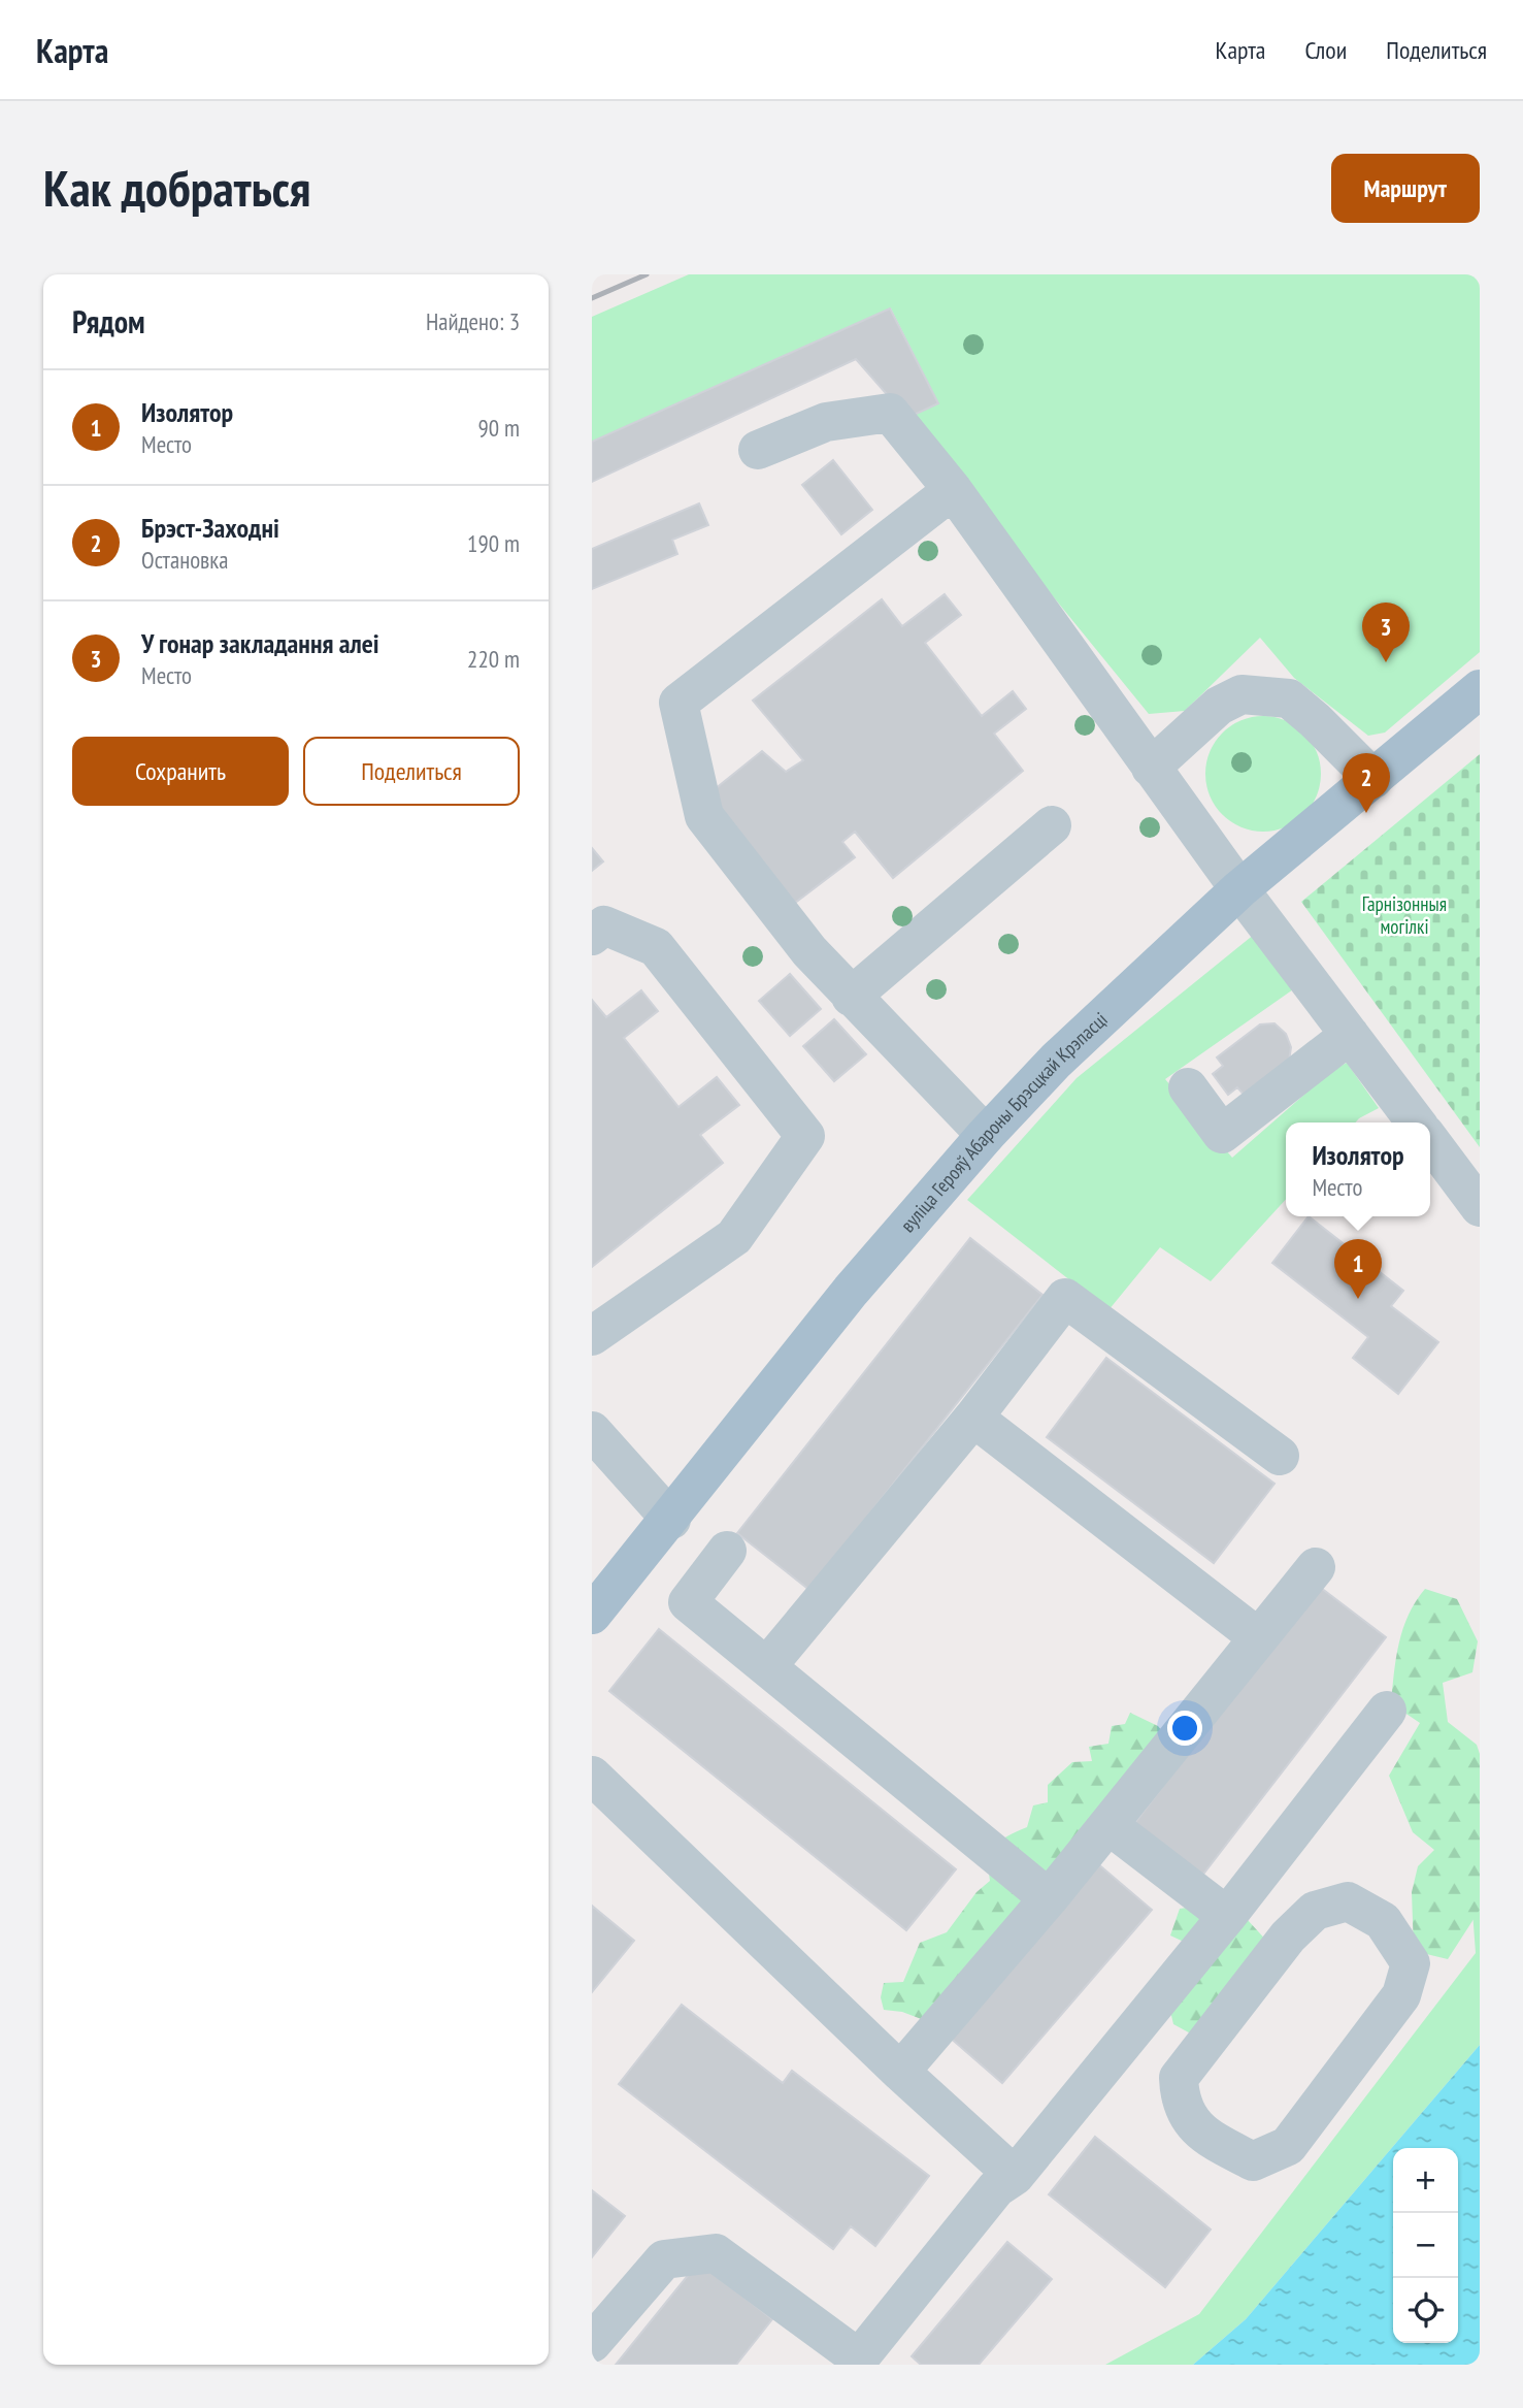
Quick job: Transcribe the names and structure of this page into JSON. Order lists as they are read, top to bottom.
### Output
{
  "streets": {
    "main road": ["вуліца Герояў Абароны Брэсцкай Крэпасці"]
  },
  "parks": ["Гарнізонныя могілкі"],
  "page": {
    "header": "Карта",
    "nav": ["Карта", "Слои", "Поделиться"],
    "buttons": [
      "Маршрут",
      ["Сохранить", "Поделиться"]
    ],
    "title": "Как добраться",
    "heading": ["Рядом", "Найдено: 3"],
    "list": [
      {
        "mark": "1",
        "name": "Изолятор",
        "note": "Место",
        "value": "90 m"
      },
      {
        "mark": "2",
        "name": "Брэст-Заходні",
        "note": "Остановка",
        "value": "190 m"
      },
      {
        "mark": "3",
        "name": "У гонар закладання алеі",
        "note": "Место",
        "value": "220 m"
      }
    ],
    "pins": ["3", "2", "1"],
    "popup": ["Изолятор", "Место"],
    "map_buttons": ["+", "−"]
  }
}
